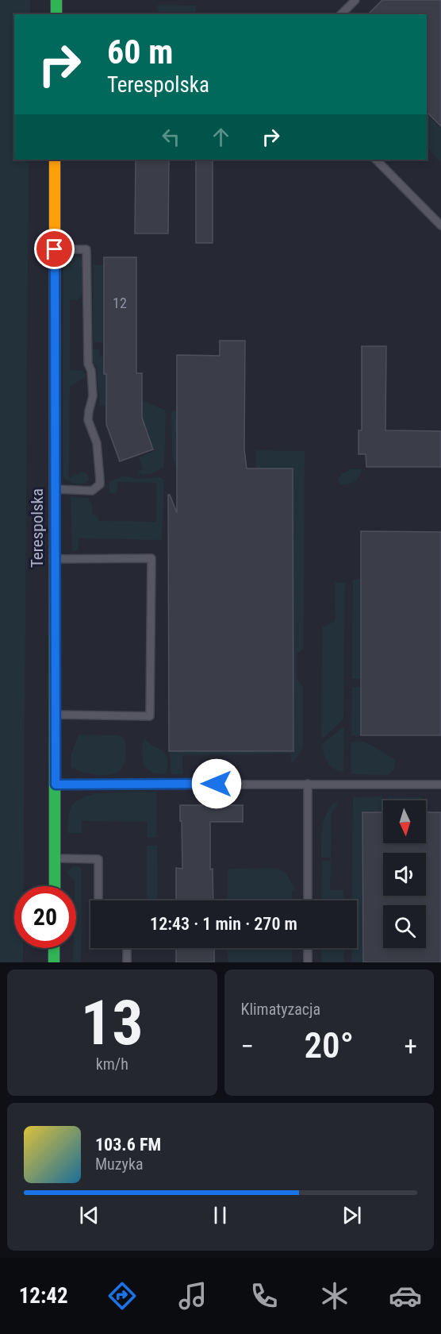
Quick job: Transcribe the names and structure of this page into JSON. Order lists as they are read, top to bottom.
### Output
{
  "streets": {
    "street": ["Terespolska"]
  },
  "house_numbers": ["12"],
  "north": "bottom",
  "page": {
    "turn": ["60 m", "Terespolska"],
    "limit": "20",
    "trip": "12:43 · 1 min · 270 m",
    "tile": [
      ["13", "km/h"],
      "Klimatyzacja"
    ],
    "heat": ["−", "20°", "+"],
    "song": ["103.6 FM", "Muzyka"],
    "tabs": "12:42"
  }
}
